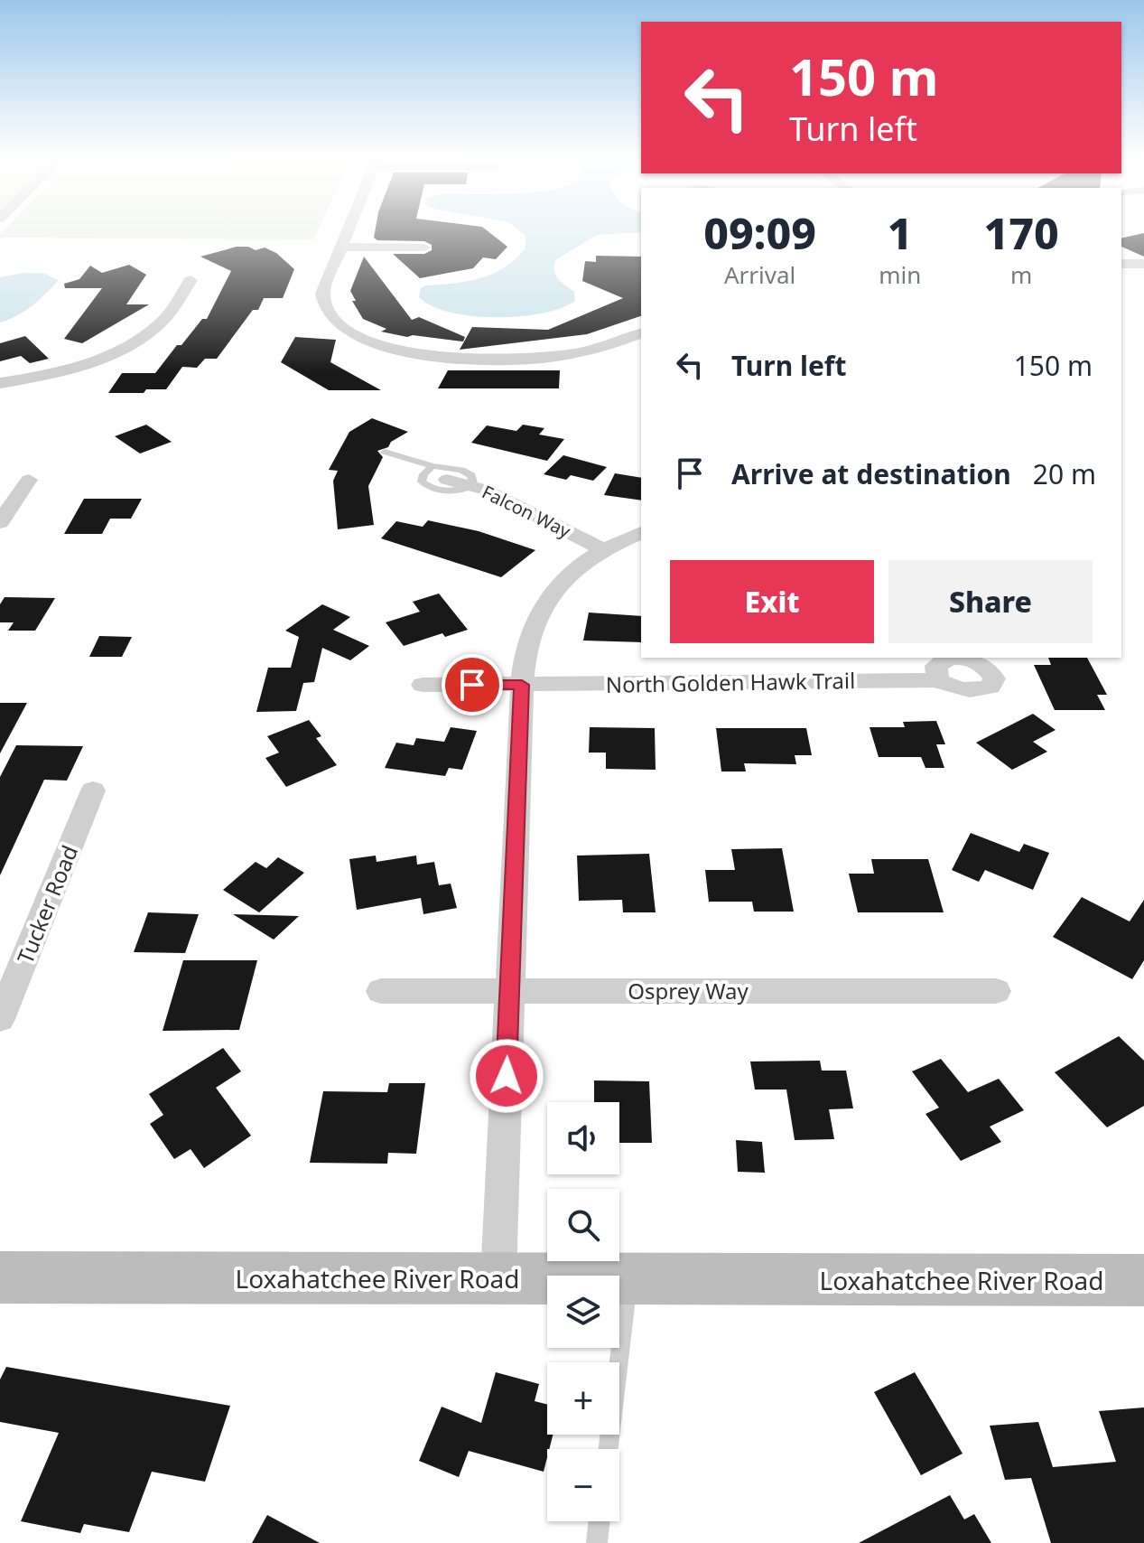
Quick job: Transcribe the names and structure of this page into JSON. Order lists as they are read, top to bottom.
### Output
{
  "streets": {
    "street": [
      "Falcon Way",
      "North Golden Hawk Trail",
      "Tucker Road",
      "Osprey Way",
      "Loxahatchee River Road"
    ]
  },
  "page": {
    "turn": ["150 m", "Turn left"],
    "eta": [
      "09:09",
      "Arrival",
      "1",
      "min",
      "170",
      "m"
    ],
    "list": [
      {
        "name": "Turn left",
        "value": "150 m"
      },
      {
        "name": "Arrive at destination",
        "value": "20 m"
      }
    ],
    "buttons": ["Exit", "Share"],
    "map_buttons": ["+", "−"]
  }
}
